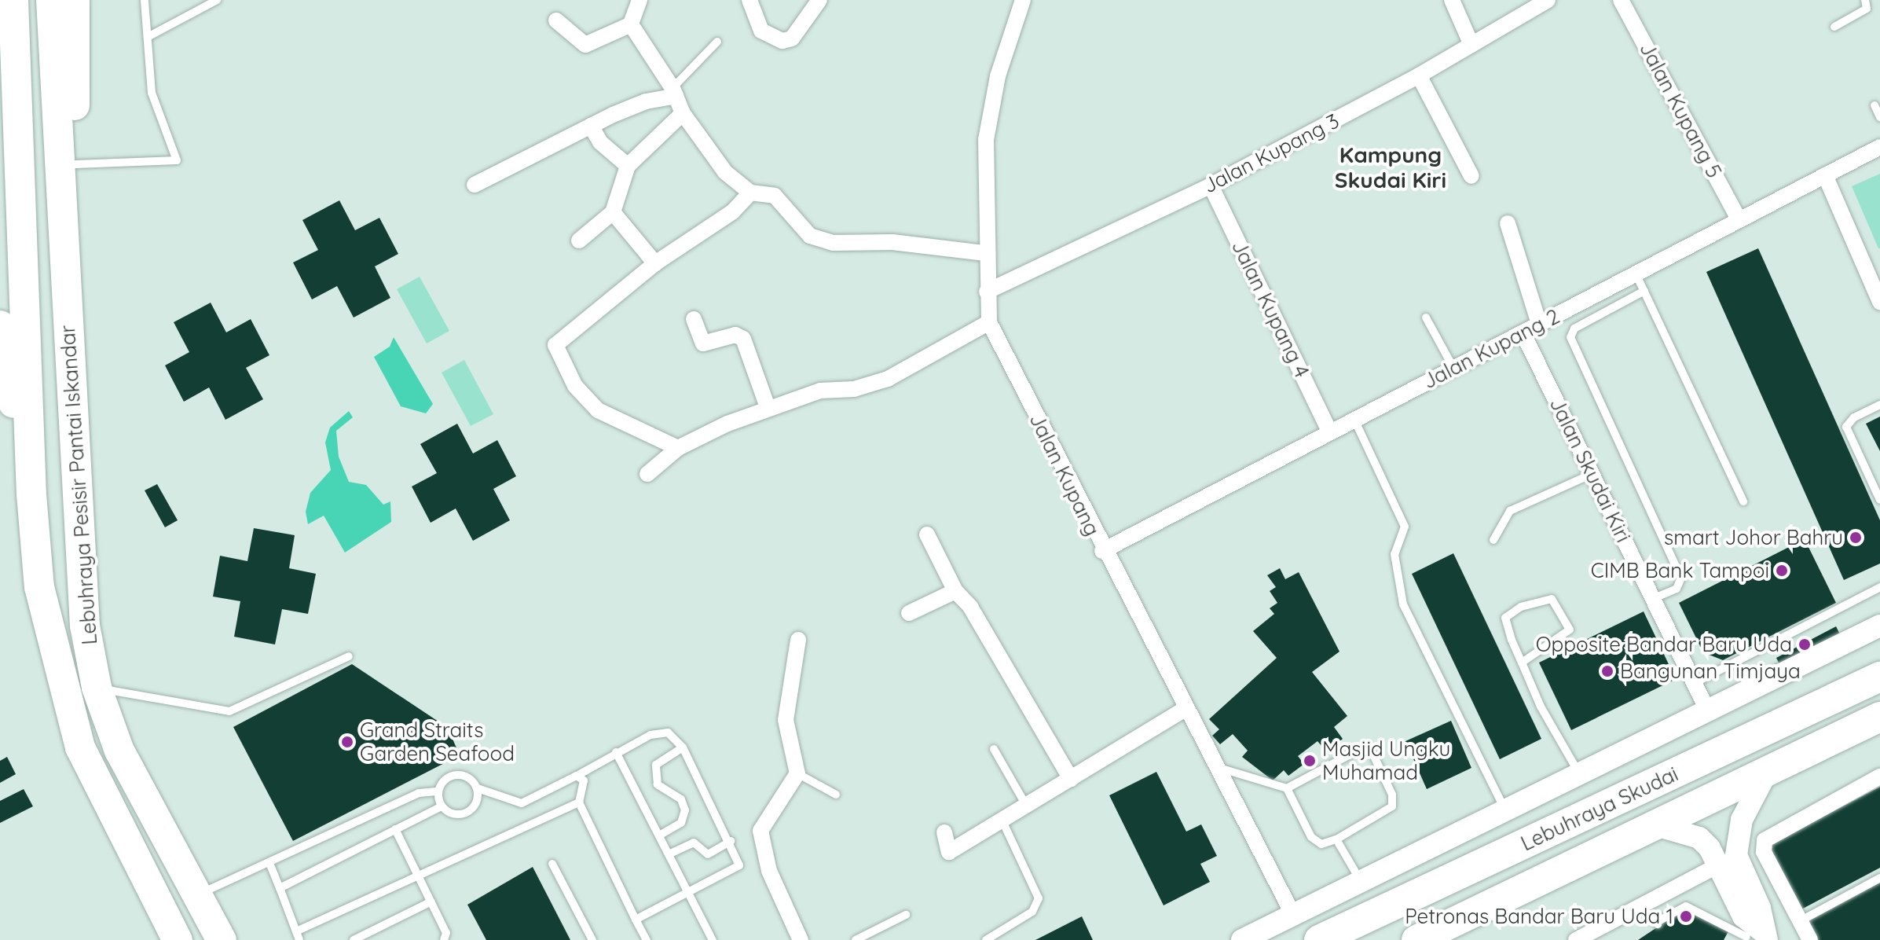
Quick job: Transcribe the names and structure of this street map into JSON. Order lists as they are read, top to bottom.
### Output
{
  "streets": {
    "highway": ["Lebuhraya Pesisir Pantai Iskandar", "Lebuhraya Skudai"],
    "street": [
      "Jalan Kupang 5",
      "Jalan Kupang 3",
      "Jalan Kupang 4",
      "Jalan Kupang 2",
      "Jalan Skudai Kiri",
      "Jalan Kupang"
    ]
  },
  "crossings": [
    ["Jalan Kupang 5", "Jalan Kupang 2"],
    ["Jalan Kupang 3", "Jalan Kupang 4"],
    ["Jalan Kupang 3", "Jalan Kupang"],
    ["Jalan Kupang 4", "Jalan Kupang 2"],
    ["Jalan Kupang 2", "Jalan Skudai Kiri"],
    ["Jalan Kupang 2", "Jalan Kupang"]
  ],
  "districts": ["Kampung Skudai Kiri"],
  "places": [
    "smart Johor Bahru",
    "CIMB Bank Tampoi",
    "Opposite Bandar Baru Uda",
    "Bangunan Timjaya",
    "Grand Straits Garden Seafood",
    "Masjid Ungku Muhamad",
    "Petronas Bandar Baru Uda 1"
  ]
}
